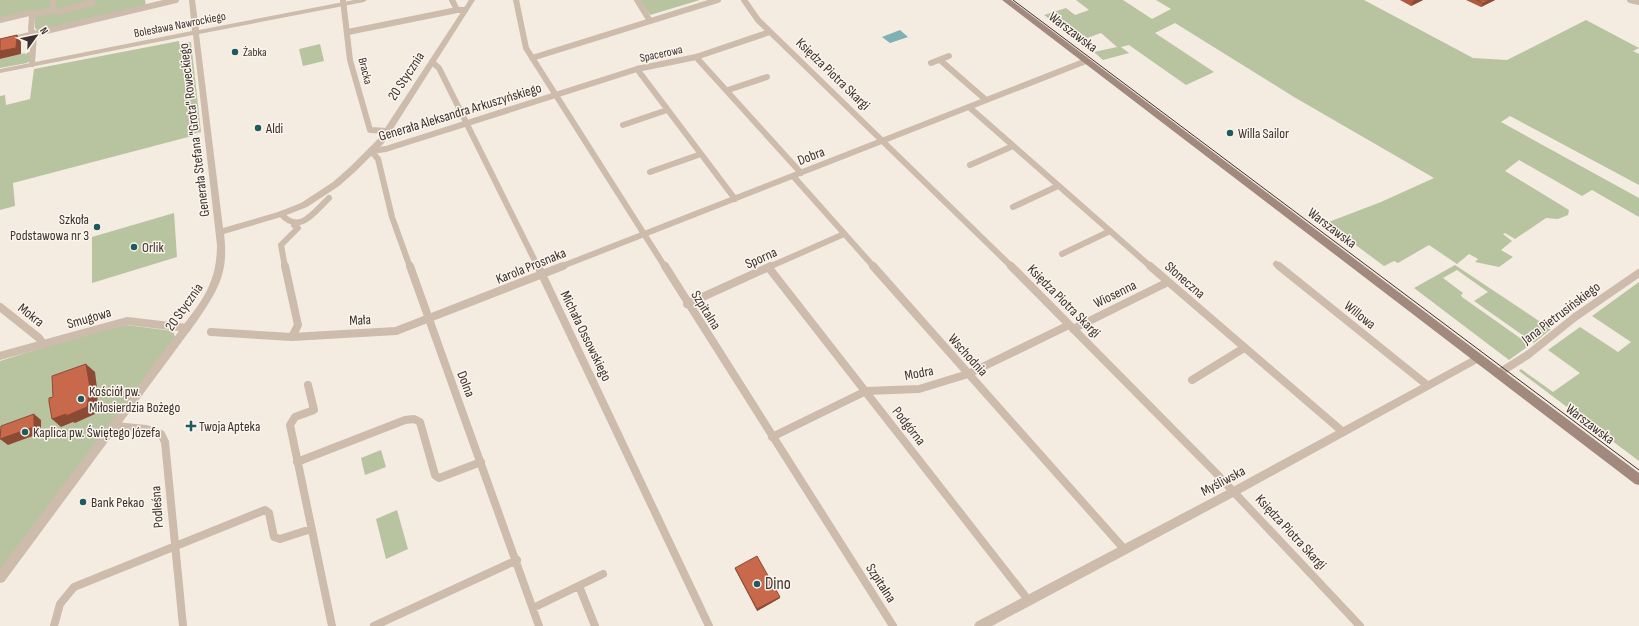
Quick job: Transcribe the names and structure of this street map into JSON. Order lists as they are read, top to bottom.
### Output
{
  "streets": {
    "main road": ["Warszawska"],
    "street": [
      "Bolesława Nawrockiego",
      "Spacerowa",
      "Bracka",
      "Księdza Piotra Skargi",
      "20 Stycznia",
      "Generała Aleksandra Arkuszyńskiego",
      "Generała Stefana \"Grota\" Roweckiego",
      "Dobra",
      "Sporna",
      "Karola Prosnaka",
      "Słoneczna",
      "Wiosenna",
      "Szpitalna",
      "Jana Pietrusińskiego",
      "Mokra",
      "Willowa",
      "Smugowa",
      "Mała",
      "Michała Ossowskiego",
      "Wschodnia",
      "Modra",
      "Dolna",
      "Podgórna",
      "Myśliwska",
      "Podleśna"
    ]
  },
  "crossings": [
    ["Bolesława Nawrockiego", "Bracka"],
    ["Bolesława Nawrockiego", "Generała Stefana \"Grota\" Roweckiego"],
    ["Warszawska", "Dobra"],
    ["Warszawska", "Jana Pietrusińskiego"],
    ["Warszawska", "Myśliwska"],
    ["Spacerowa", "Księdza Piotra Skargi"],
    ["Spacerowa", "Generała Aleksandra Arkuszyńskiego"],
    ["Spacerowa", "Szpitalna"],
    ["Bracka", "20 Stycznia"],
    ["Księdza Piotra Skargi", "Dobra"],
    ["Księdza Piotra Skargi", "Wiosenna"],
    ["Księdza Piotra Skargi", "Modra"],
    ["Księdza Piotra Skargi", "Myśliwska"],
    ["20 Stycznia", "Generała Aleksandra Arkuszyńskiego"],
    ["20 Stycznia", "Generała Stefana \"Grota\" Roweckiego"],
    ["20 Stycznia", "Smugowa"],
    ["20 Stycznia", "Michała Ossowskiego"],
    ["20 Stycznia", "Dolna"],
    ["20 Stycznia", "Podleśna"],
    ["Generała Aleksandra Arkuszyńskiego", "Szpitalna"],
    ["Generała Aleksandra Arkuszyńskiego", "Michała Ossowskiego"],
    ["Generała Aleksandra Arkuszyńskiego", "Dolna"],
    ["Dobra", "Karola Prosnaka"],
    ["Dobra", "Słoneczna"],
    ["Dobra", "Szpitalna"],
    ["Dobra", "Wschodnia"],
    ["Sporna", "Szpitalna"],
    ["Sporna", "Wschodnia"],
    ["Sporna", "Podgórna"],
    ["Karola Prosnaka", "Szpitalna"],
    ["Karola Prosnaka", "Mała"],
    ["Karola Prosnaka", "Michała Ossowskiego"],
    ["Karola Prosnaka", "Dolna"],
    ["Słoneczna", "Wiosenna"],
    ["Słoneczna", "Myśliwska"],
    ["Wiosenna", "Modra"],
    ["Szpitalna", "Modra"],
    ["Mokra", "Smugowa"],
    ["Willowa", "Myśliwska"],
    ["Mała", "Dolna"],
    ["Wschodnia", "Modra"],
    ["Wschodnia", "Myśliwska"],
    ["Modra", "Podgórna"],
    ["Podgórna", "Myśliwska"]
  ],
  "places": {
    "other": [
      "Żabka",
      "Aldi",
      "Willa Sailor",
      "Szkoła Podstawowa nr 3",
      "Orlik",
      "Kościół pw. Miłosierdzia Bożego",
      "Kaplica pw. Świętego Józefa",
      "Bank Pekao",
      "Dino"
    ],
    "health": ["Twoja Apteka"]
  },
  "north": "top right"
}
